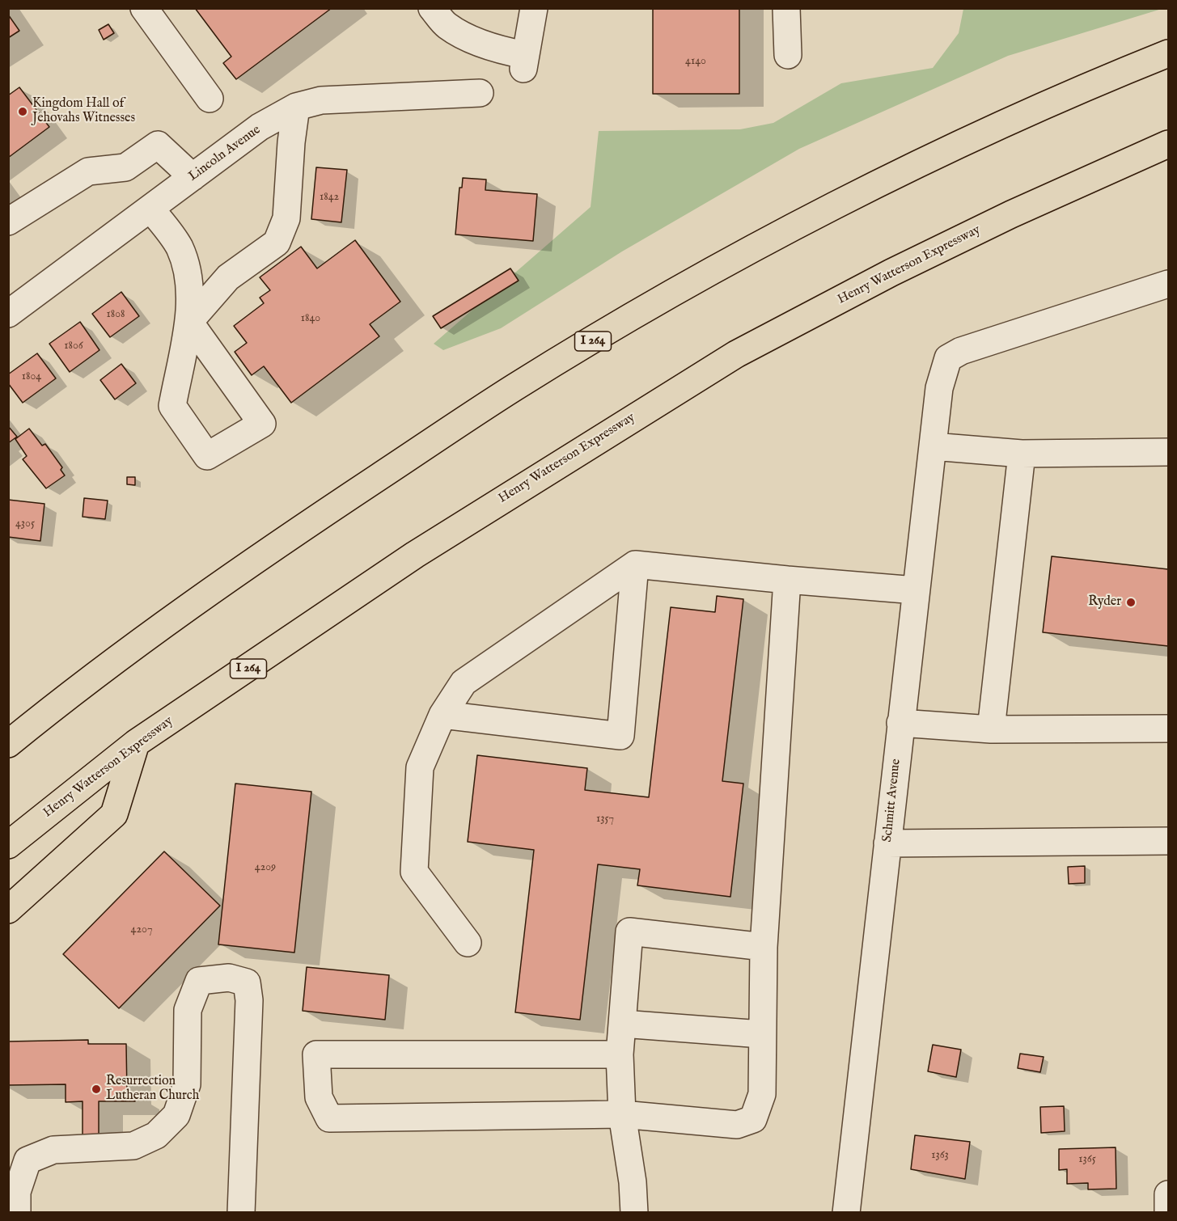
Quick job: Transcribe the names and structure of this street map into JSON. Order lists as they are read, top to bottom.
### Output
{
  "streets": {
    "highway": ["Henry Watterson Expressway", "I 264"],
    "street": ["Lincoln Avenue", "Schmitt Avenue"]
  },
  "places": ["Kingdom Hall of Jehovahs Witnesses", "Ryder", "Resurrection Lutheran Church"],
  "house_numbers": [
    "4140",
    "1842",
    "1808",
    "1840",
    "1806",
    "1804",
    "4305",
    "1357",
    "4209",
    "4207",
    "1363",
    "1365"
  ]
}
